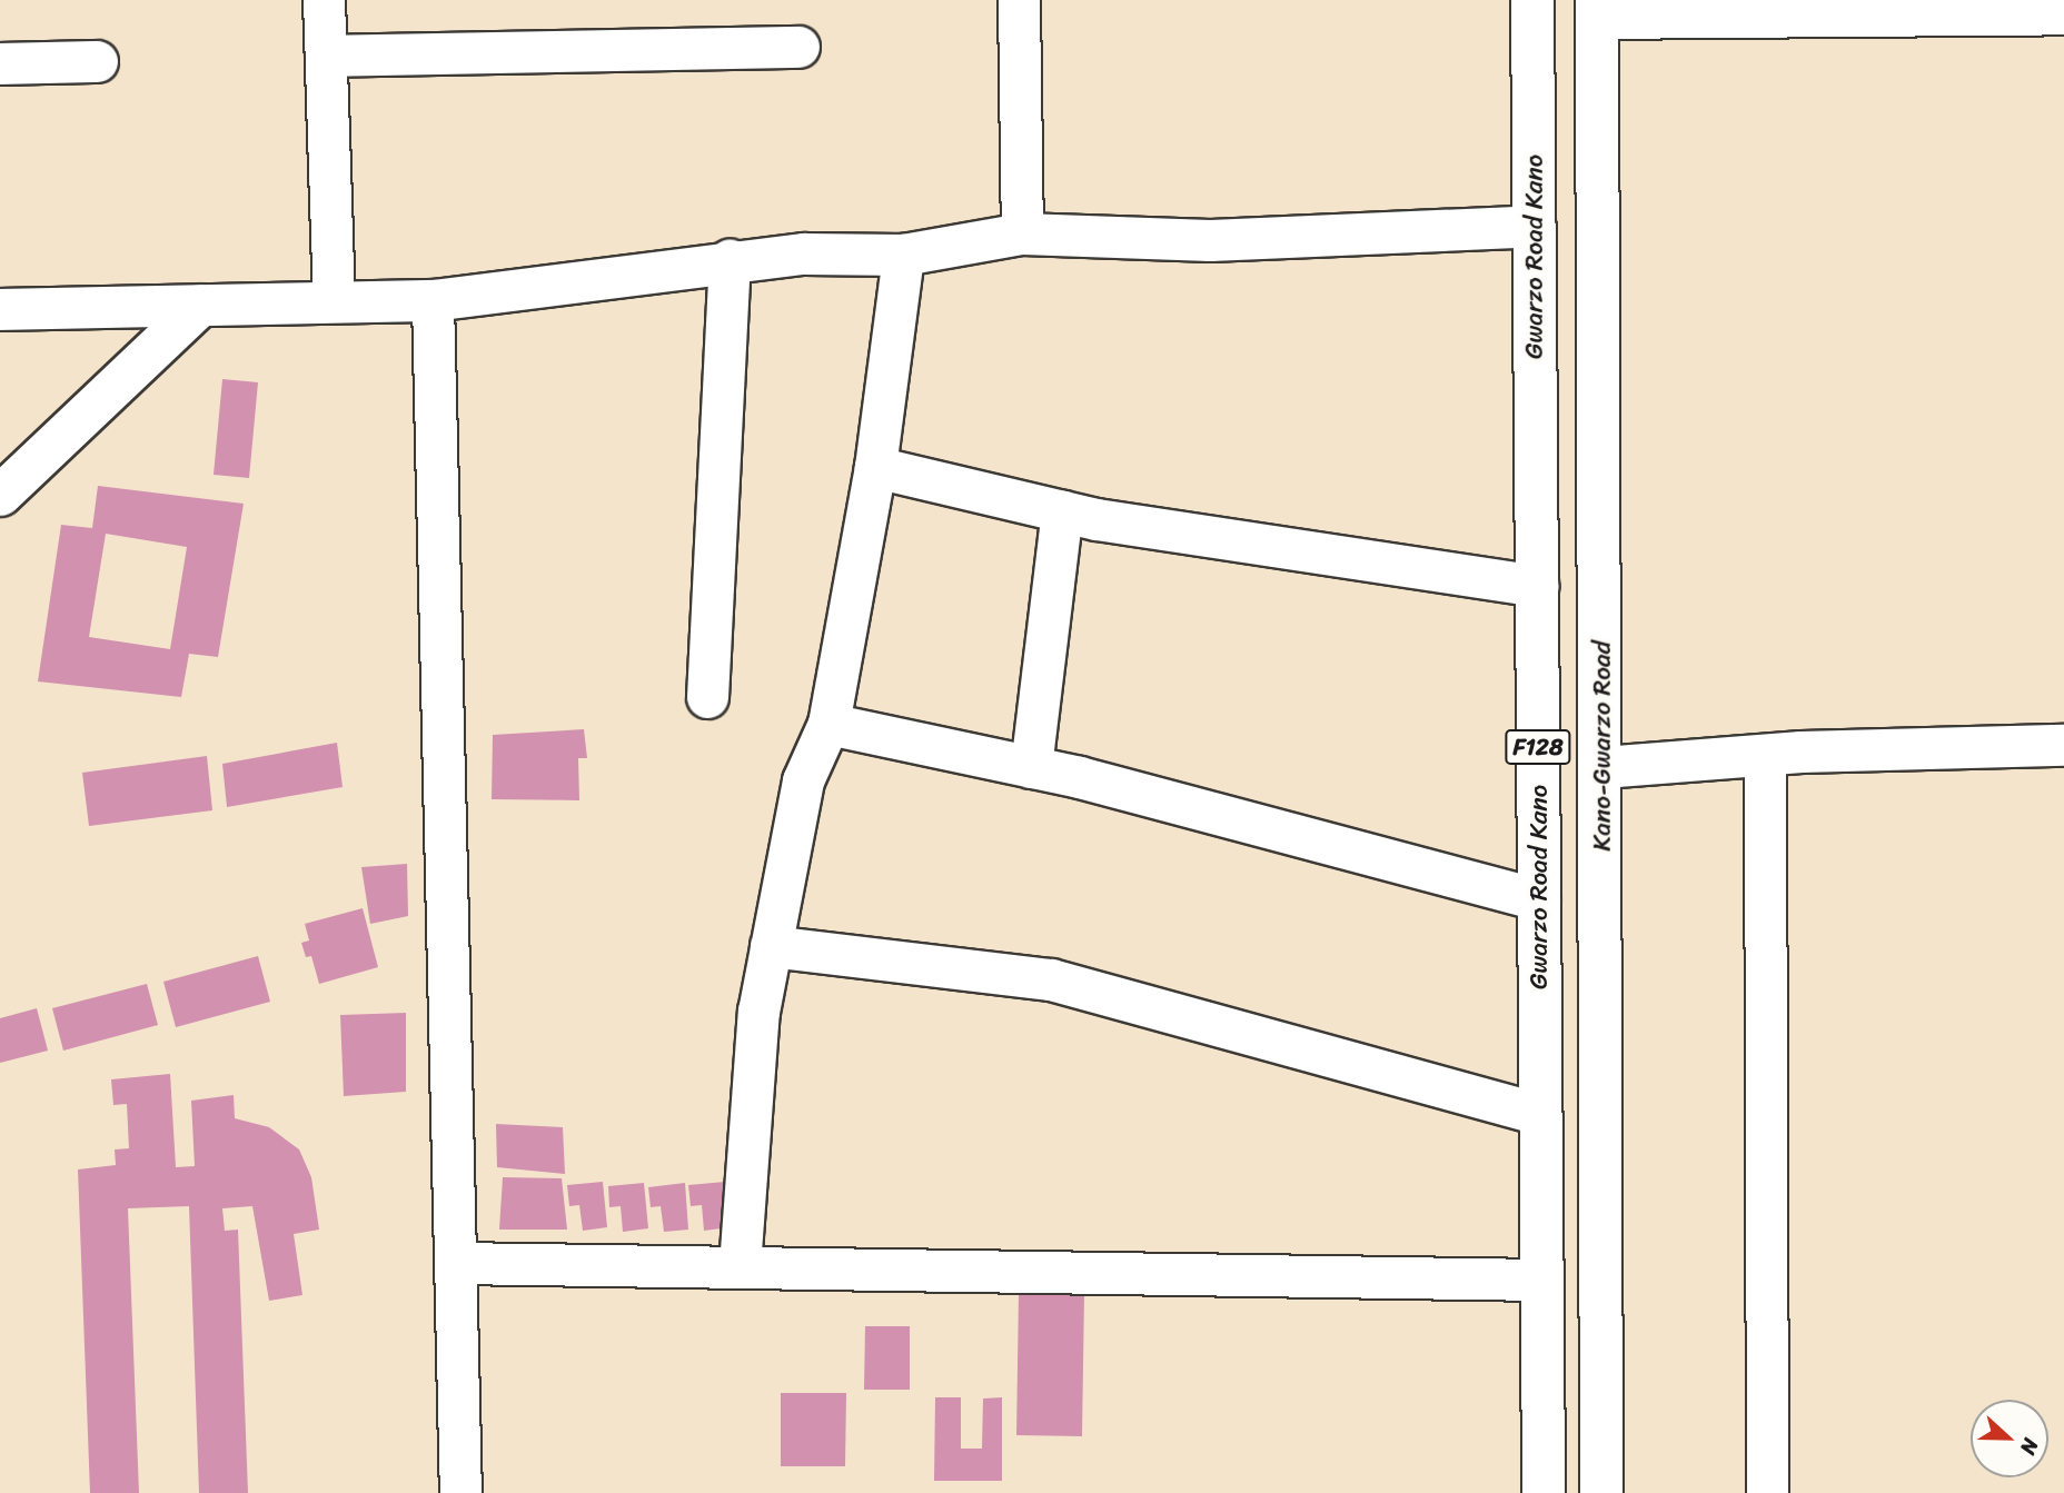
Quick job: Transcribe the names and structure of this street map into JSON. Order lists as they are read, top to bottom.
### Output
{
  "streets": {
    "main road": ["Gwarzo Road Kano", "Kano-Gwarzo Road", "F128"]
  },
  "north": "right"
}
